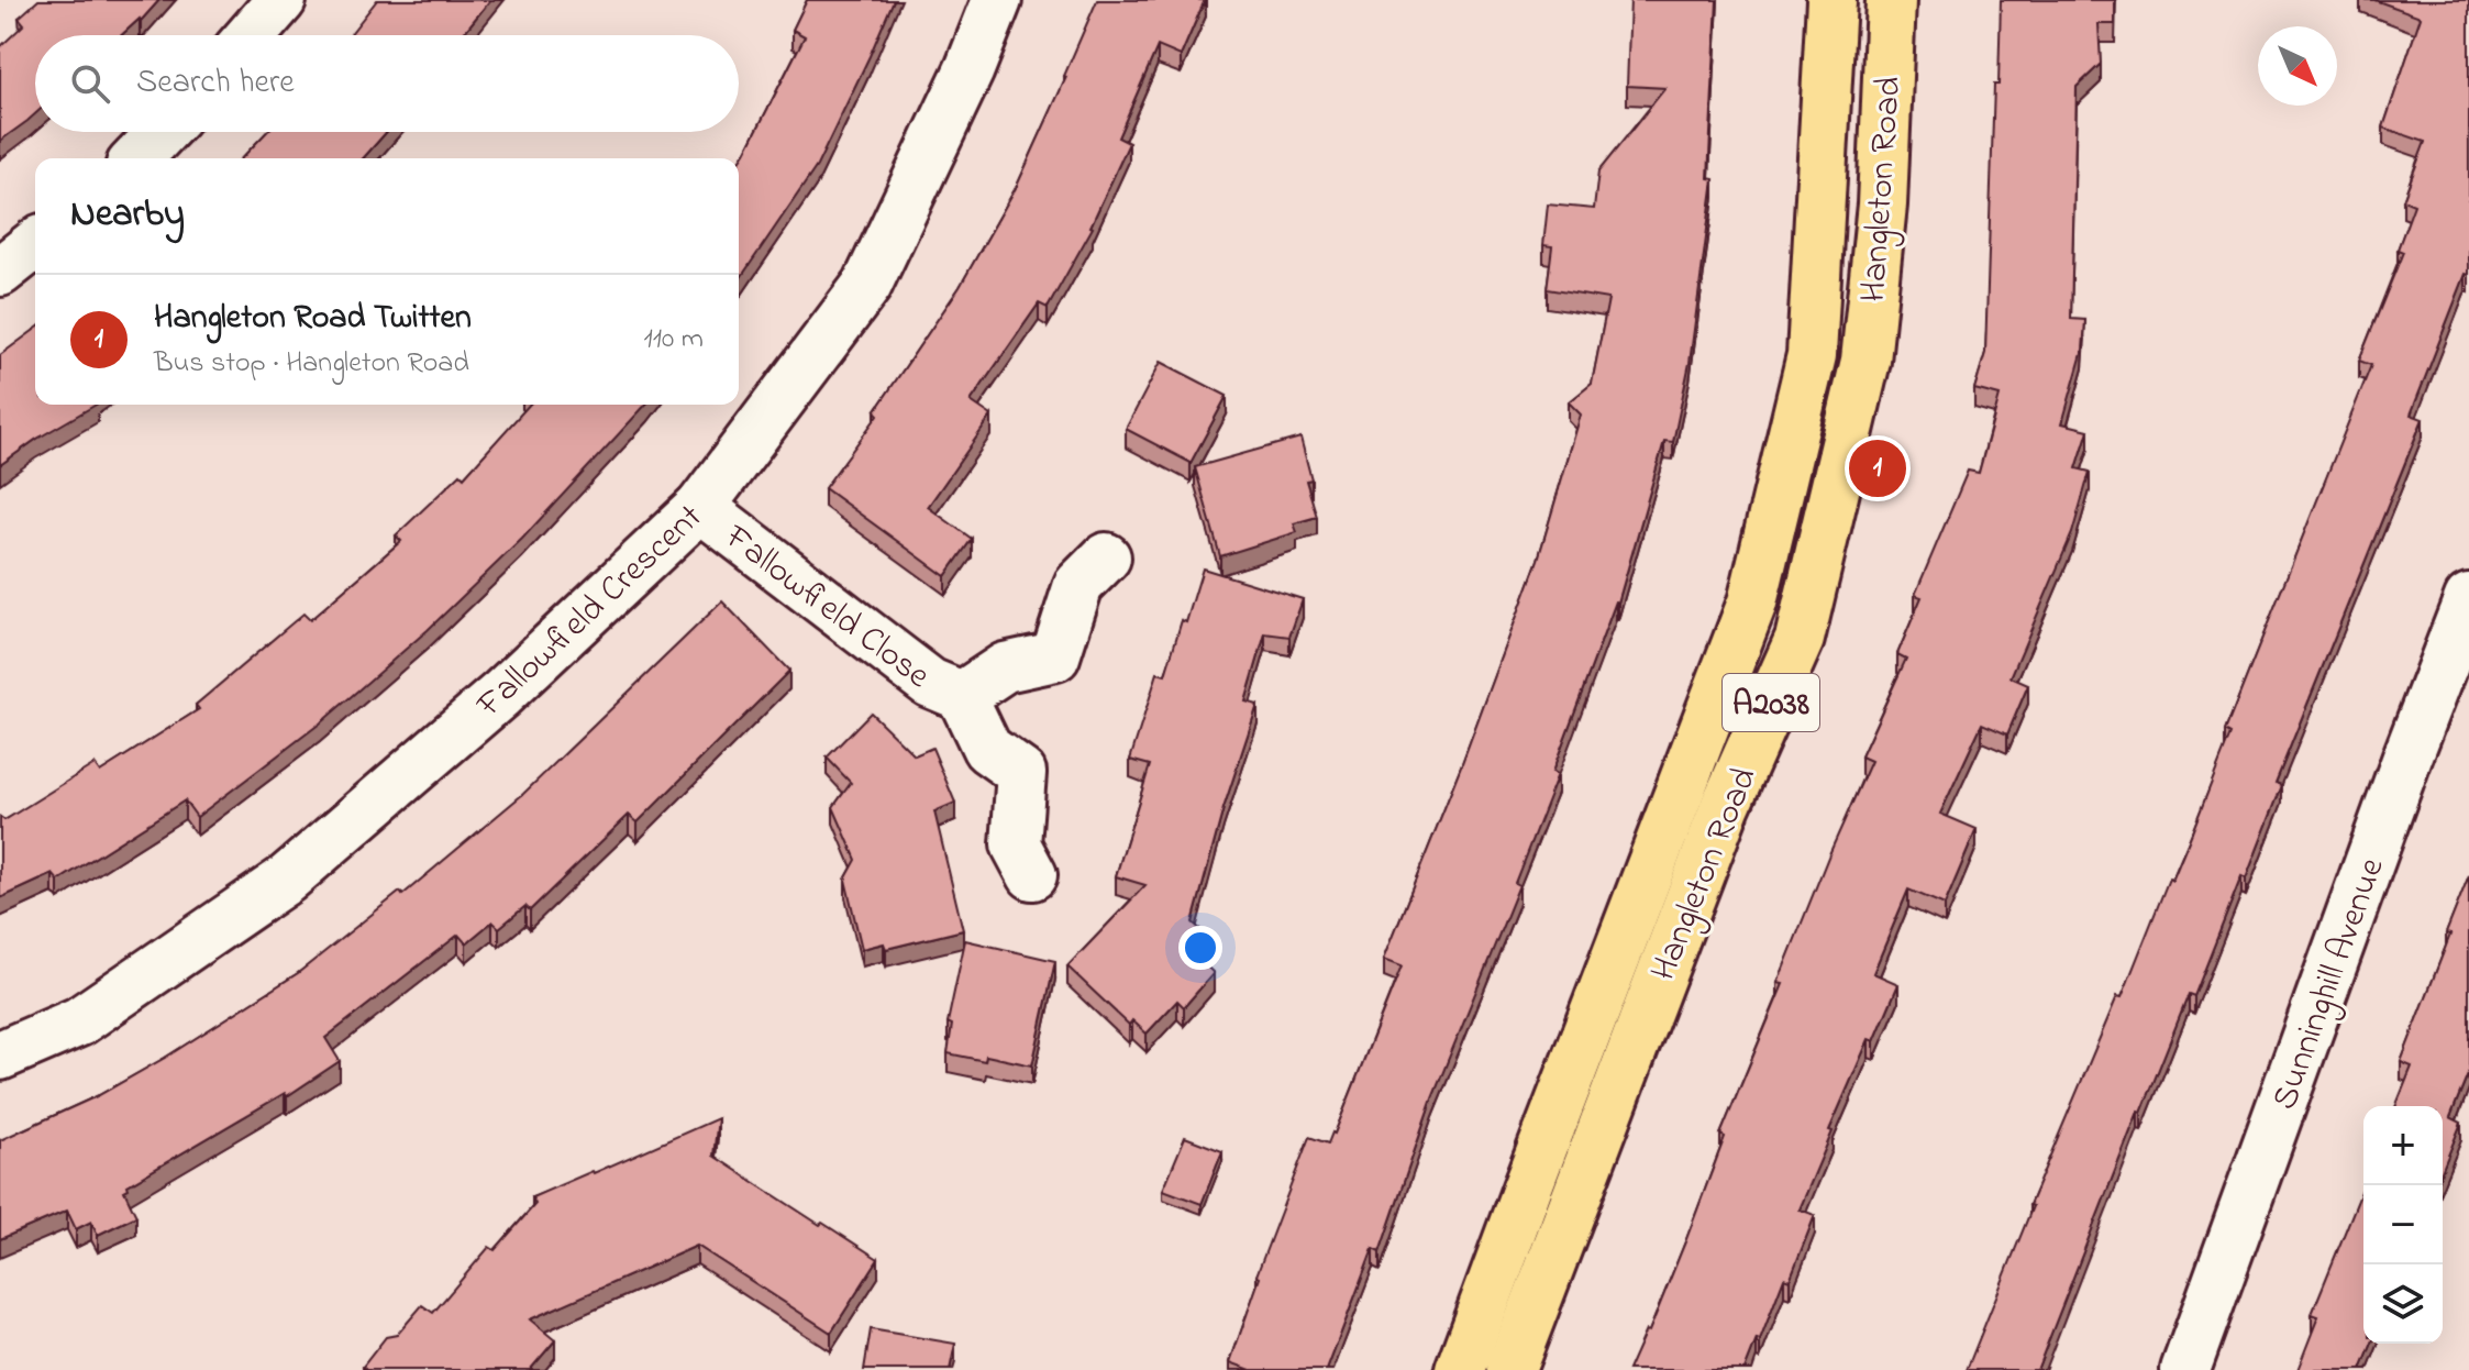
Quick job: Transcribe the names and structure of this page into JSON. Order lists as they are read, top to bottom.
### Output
{
  "streets": {
    "main road": ["Hangleton Road", "A2038"],
    "street": ["Fallowfield Close", "Fallowfield Crescent", "Sunninghill Avenue"]
  },
  "crossings": [
    ["Fallowfield Close", "Fallowfield Crescent"]
  ],
  "north": "bottom right",
  "page": {
    "search": "Search here",
    "heading": "Nearby",
    "list": [
      {
        "mark": "1",
        "name": "Hangleton Road Twitten",
        "note": "Bus stop · Hangleton Road",
        "value": "110 m"
      }
    ],
    "pins": "1",
    "map_buttons": ["+", "−"]
  }
}
